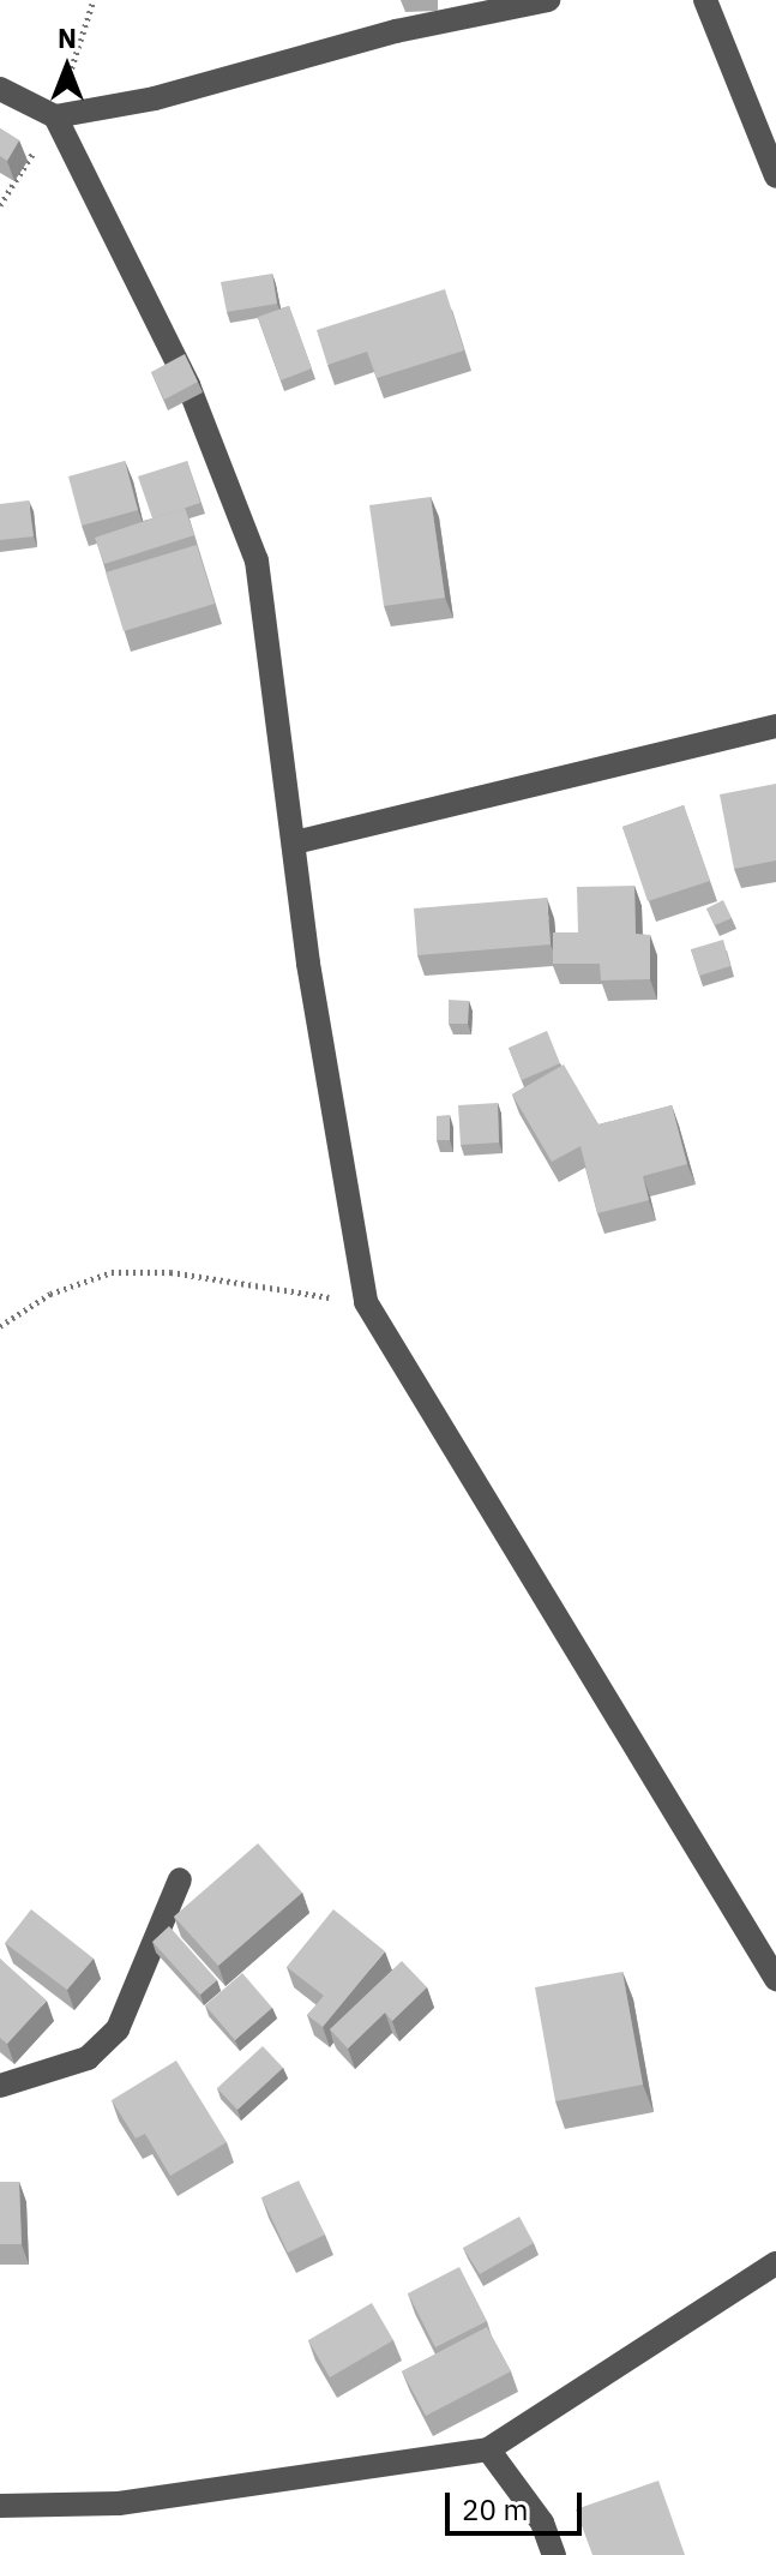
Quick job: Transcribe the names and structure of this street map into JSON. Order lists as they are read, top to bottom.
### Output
{
  "scale_bar": "20 m",
  "north": "top"
}
